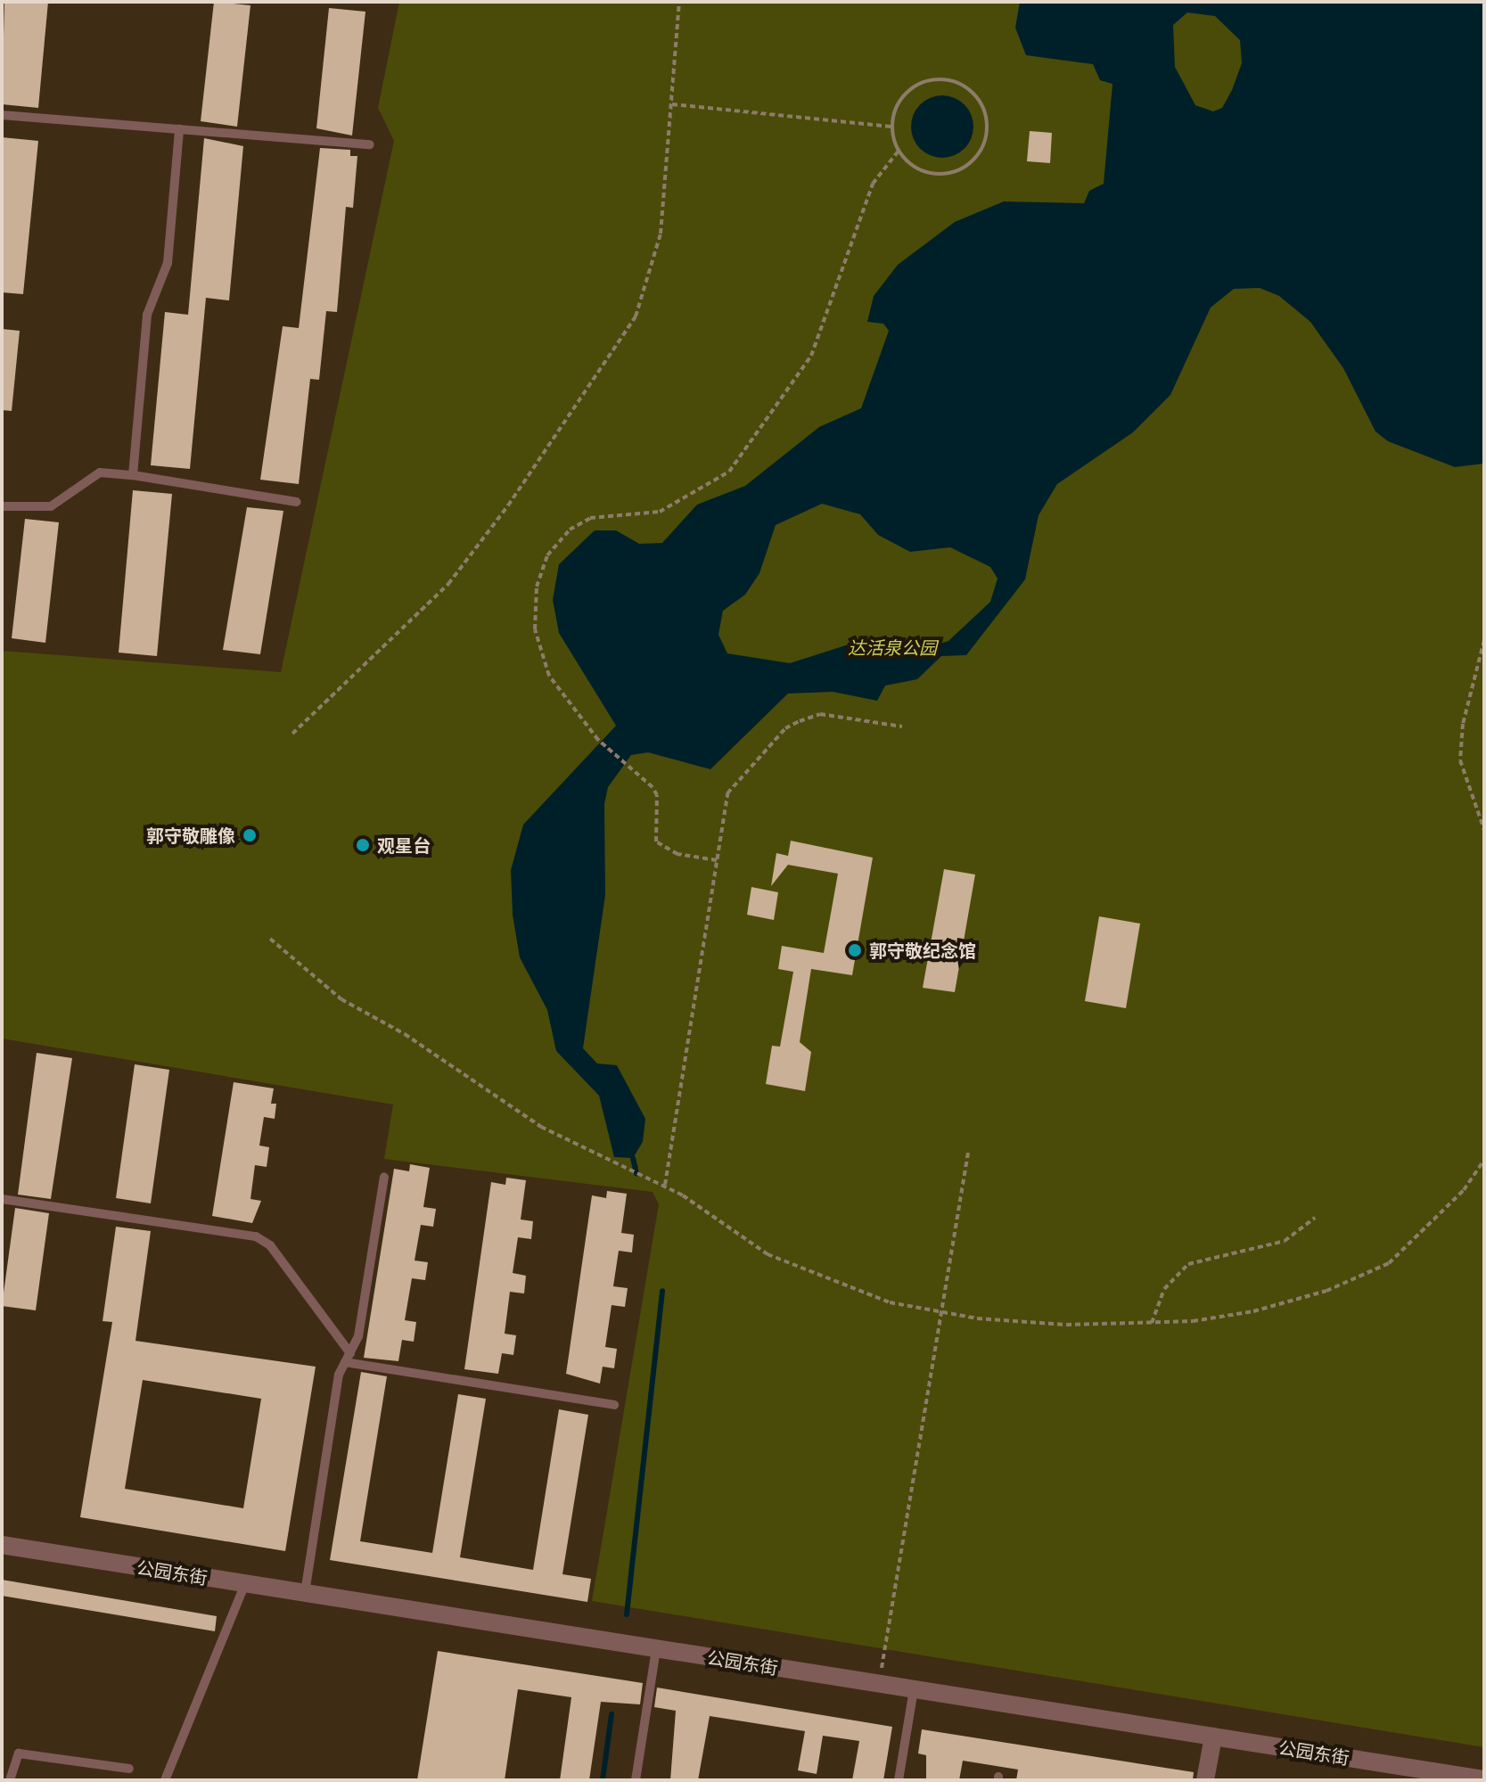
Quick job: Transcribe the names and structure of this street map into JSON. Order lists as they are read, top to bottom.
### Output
{
  "streets": {
    "street": ["公园东街"]
  },
  "parks": ["达活泉公园"],
  "places": ["郭守敬雕像", "观星台", "郭守敬纪念馆"]
}
